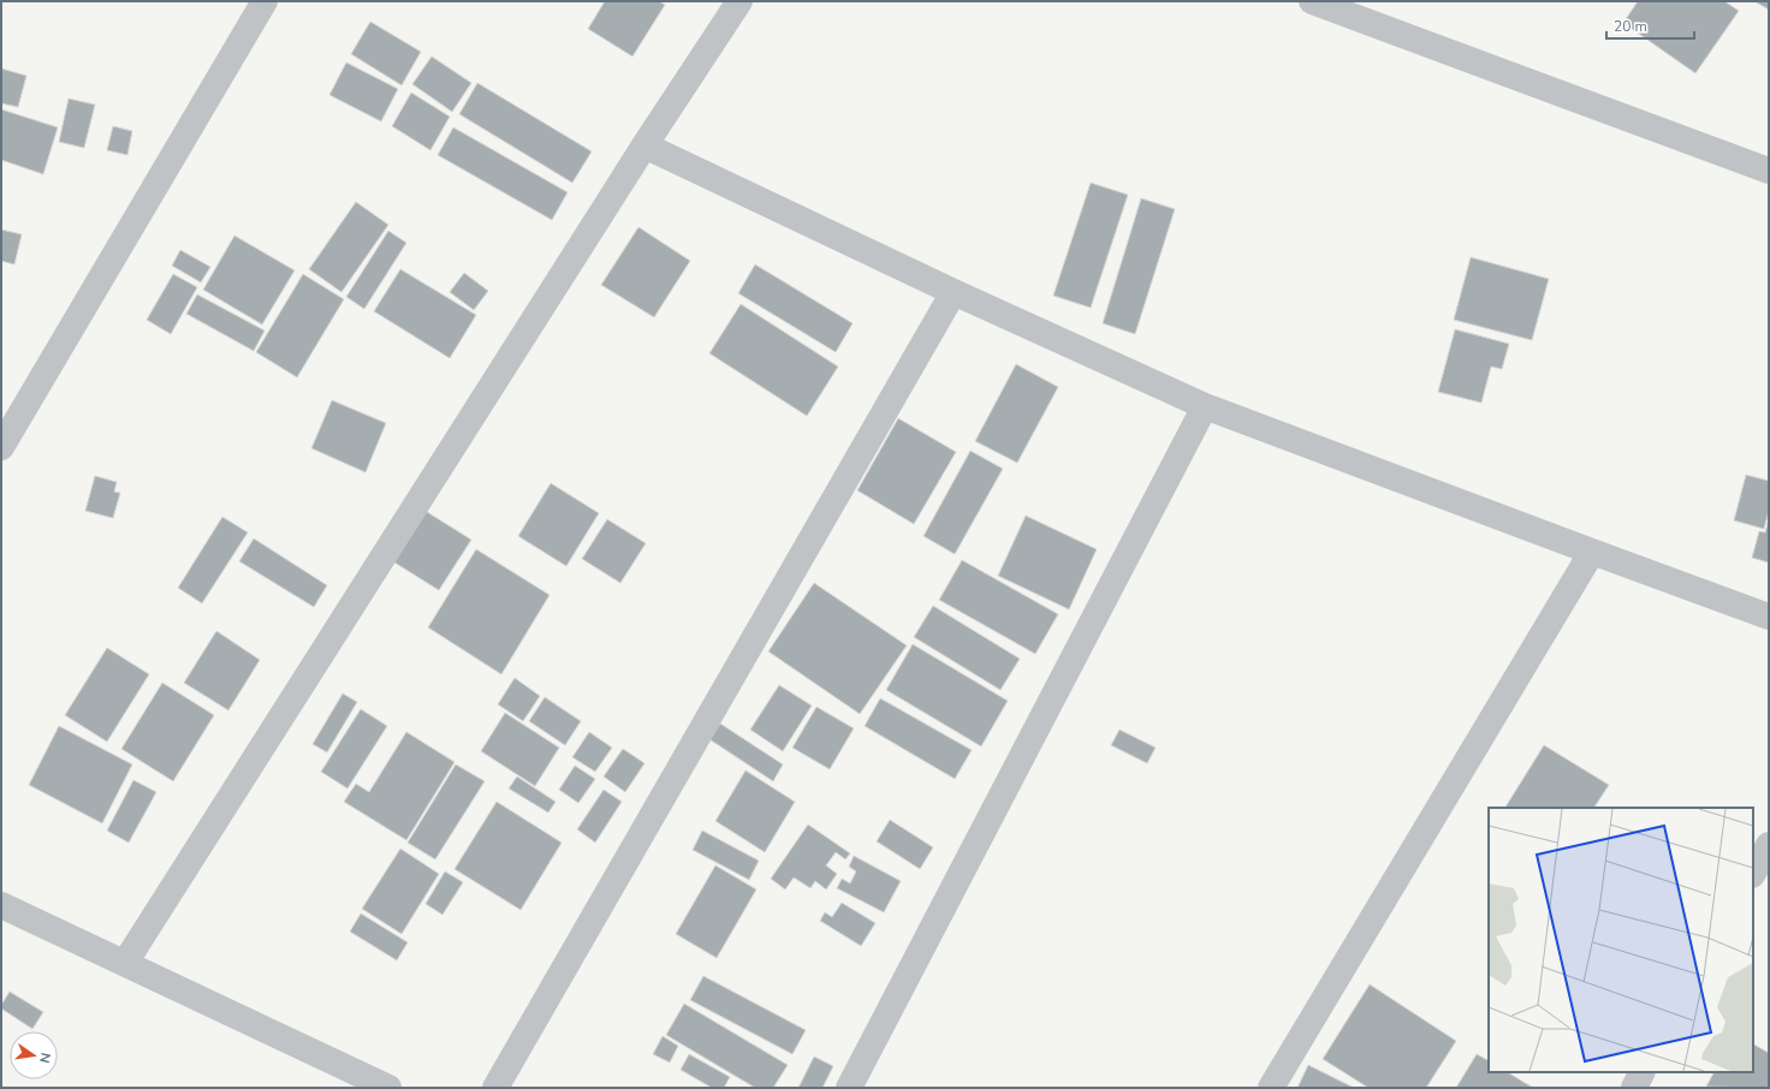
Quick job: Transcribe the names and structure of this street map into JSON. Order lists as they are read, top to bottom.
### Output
{
  "scale_bar": "20 m",
  "north": "right"
}
